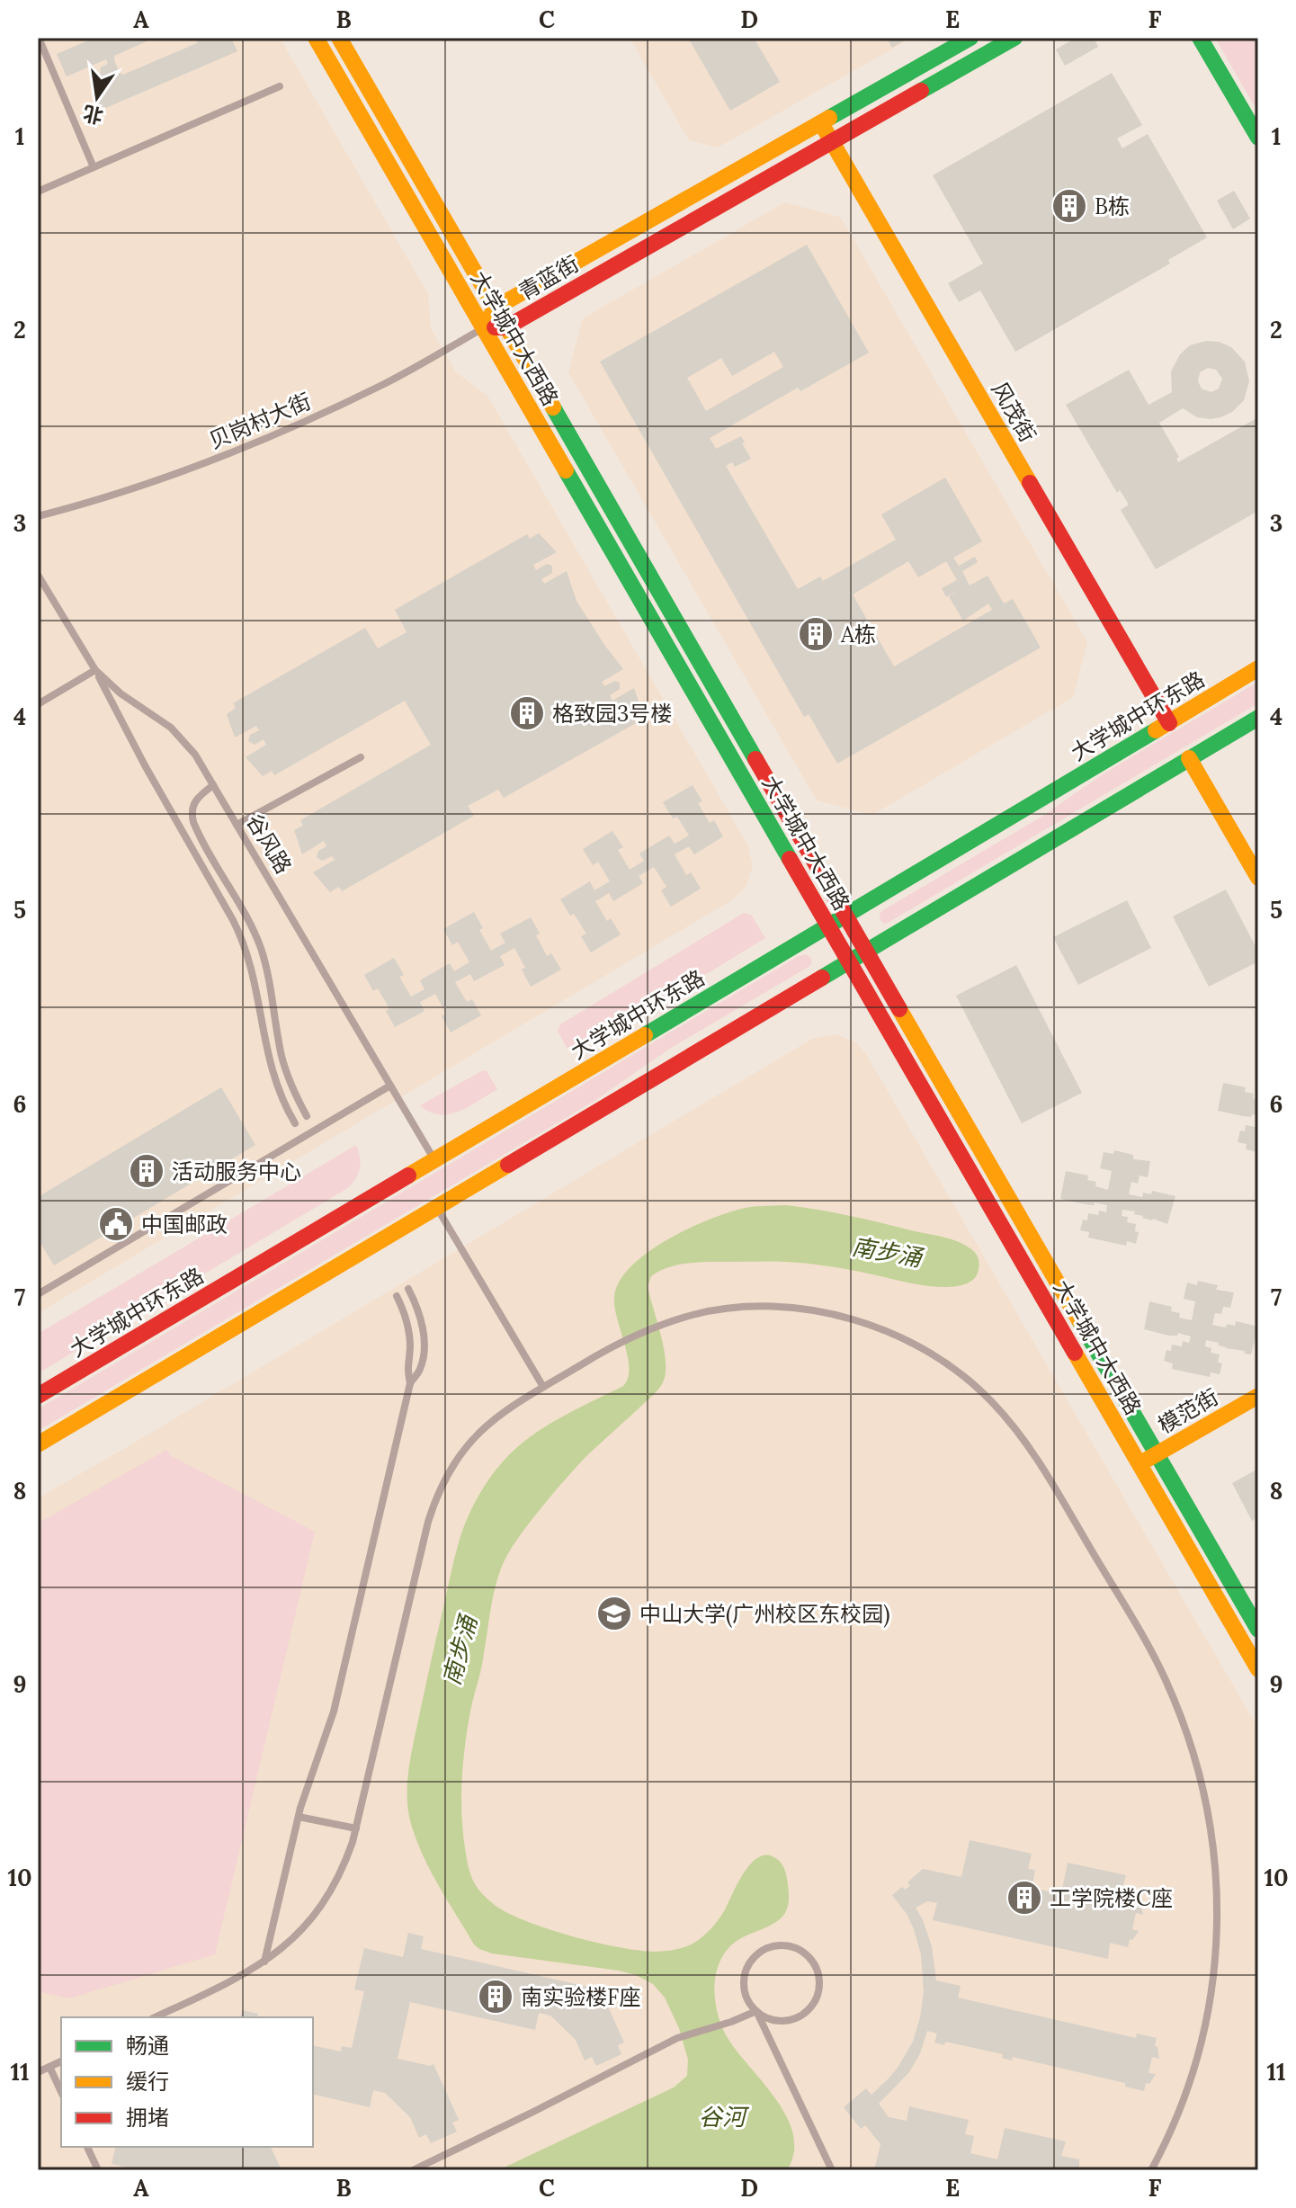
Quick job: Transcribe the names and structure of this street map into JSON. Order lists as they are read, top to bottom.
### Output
{
  "streets": {
    "main road": [
      "青蓝街",
      "大学城中大西路",
      "风茂街",
      "大学城中环东路",
      "模范街"
    ],
    "lane": ["贝岗村大街", "谷风路"]
  },
  "crossings": [
    ["青蓝街", "大学城中大西路"],
    ["青蓝街", "风茂街"],
    ["青蓝街", "贝岗村大街"],
    ["大学城中大西路", "贝岗村大街"],
    ["大学城中大西路", "大学城中环东路"],
    ["大学城中大西路", "模范街"],
    ["风茂街", "大学城中环东路"],
    ["大学城中环东路", "谷风路"]
  ],
  "water": ["南步涌", "谷河"],
  "places": {
    "building": [
      "B栋",
      "A栋",
      "格致园3号楼",
      "活动服务中心",
      "工学院楼C座",
      "南实验楼F座"
    ],
    "public building": ["中国邮政"],
    "school or university": ["中山大学(广州校区东校园)"]
  },
  "legend": ["畅通", "缓行", "拥堵"],
  "north": "bottom",
  "grid": {
    "columns": [
      "A",
      "B",
      "C",
      "D",
      "E",
      "F"
    ],
    "rows": [
      "1",
      "2",
      "3",
      "4",
      "5",
      "6",
      "7",
      "8",
      "9",
      "10",
      "11"
    ]
  }
}
